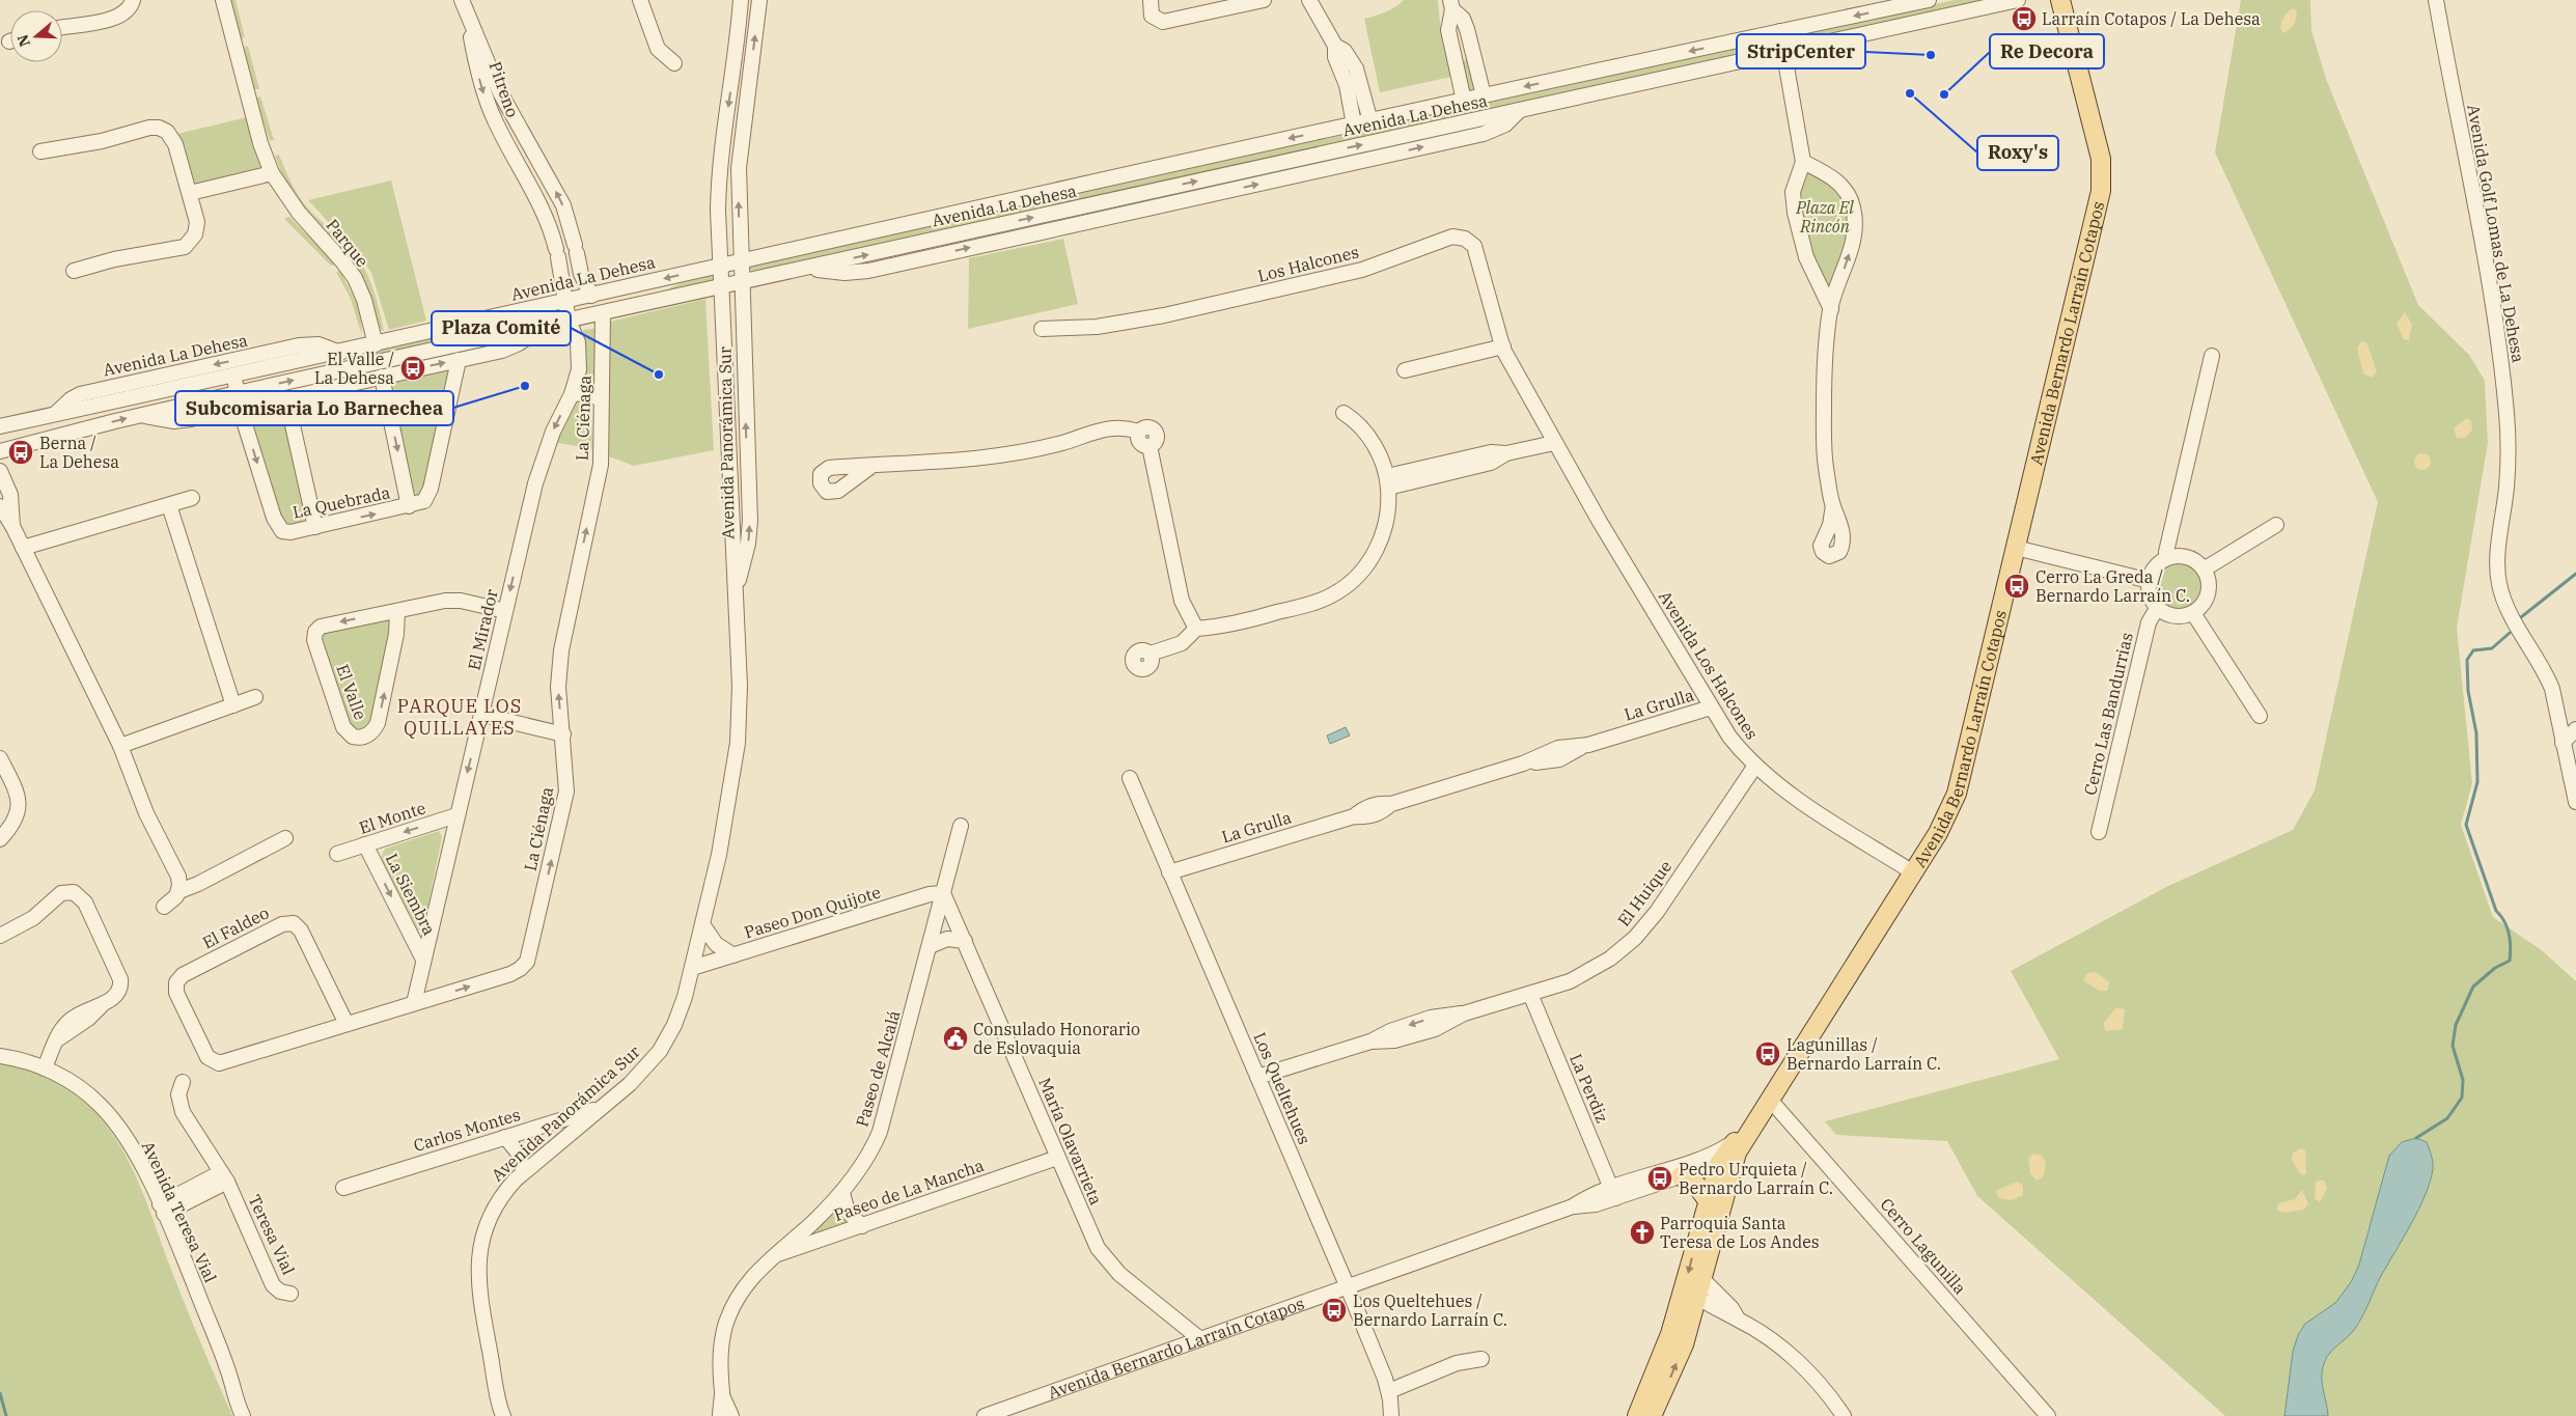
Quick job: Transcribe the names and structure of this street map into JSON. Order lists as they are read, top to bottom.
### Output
{
  "streets": {
    "main road": ["Avenida Bernardo Larraín Cotapos"],
    "street": [
      "Pitreno",
      "Avenida La Dehesa",
      "Avenida Golf Lomas de La Dehesa",
      "Parque",
      "Los Halcones",
      "La Ciénaga",
      "Avenida Panorámica Sur",
      "La Quebrada",
      "El Mirador",
      "Avenida Los Halcones",
      "El Valle",
      "La Grulla",
      "Cerro Las Bandurrias",
      "El Monte",
      "El Huique",
      "La Siembra",
      "Paseo Don Quijote",
      "El Faldeo",
      "Paseo de Alcalá",
      "Los Queltehues",
      "La Perdiz",
      "Carlos Montes",
      "María Olavarrieta",
      "Paseo de La Mancha",
      "Avenida Teresa Vial",
      "Teresa Vial",
      "Cerro Lagunilla"
    ]
  },
  "crossings": [
    ["Pitreno", "Avenida La Dehesa"],
    ["Pitreno", "El Mirador"],
    ["Avenida La Dehesa", "Parque"],
    ["Avenida La Dehesa", "La Ciénaga"],
    ["Avenida La Dehesa", "Avenida Panorámica Sur"],
    ["Avenida La Dehesa", "La Quebrada"],
    ["Avenida La Dehesa", "El Mirador"],
    ["Los Halcones", "Avenida Los Halcones"],
    ["Avenida Bernardo Larraín Cotapos", "Avenida Los Halcones"],
    ["Avenida Bernardo Larraín Cotapos", "Los Queltehues"],
    ["Avenida Bernardo Larraín Cotapos", "La Perdiz"],
    ["Avenida Bernardo Larraín Cotapos", "María Olavarrieta"],
    ["Avenida Bernardo Larraín Cotapos", "Cerro Lagunilla"],
    ["La Ciénaga", "El Mirador"],
    ["La Ciénaga", "El Faldeo"],
    ["Avenida Panorámica Sur", "Paseo Don Quijote"],
    ["Avenida Panorámica Sur", "Carlos Montes"],
    ["El Mirador", "El Valle"],
    ["El Mirador", "El Monte"],
    ["El Mirador", "La Siembra"],
    ["Avenida Los Halcones", "La Grulla"],
    ["Avenida Los Halcones", "El Huique"],
    ["La Grulla", "Los Queltehues"],
    ["El Monte", "La Siembra"],
    ["El Huique", "Los Queltehues"],
    ["El Huique", "La Perdiz"],
    ["Paseo Don Quijote", "Paseo de Alcalá"],
    ["Paseo Don Quijote", "María Olavarrieta"],
    ["Paseo de Alcalá", "María Olavarrieta"],
    ["Paseo de Alcalá", "Paseo de La Mancha"],
    ["María Olavarrieta", "Paseo de La Mancha"],
    ["Avenida Teresa Vial", "Teresa Vial"]
  ],
  "one_way": [
    "La Ciénaga",
    "El Mirador",
    "El Monte",
    "La Siembra"
  ],
  "districts": ["PARQUE LOS QUILLAYES"],
  "parks": ["Plaza El Rincón"],
  "places": {
    "bus stop": [
      "Larraín Cotapos / La Dehesa",
      "El Valle / La Dehesa",
      "Berna / La Dehesa",
      "Cerro La Greda / Bernardo Larraín C.",
      "Lagunillas / Bernardo Larraín C.",
      "Pedro Urquieta / Bernardo Larraín C.",
      "Los Queltehues / Bernardo Larraín C."
    ],
    "other": [
      "StripCenter",
      "Roxy's",
      "Re Decora",
      "Plaza Comité",
      "Subcomisaria Lo Barnechea"
    ],
    "public building": ["Consulado Honorario de Eslovaquia"],
    "church": ["Parroquia Santa Teresa de Los Andes"]
  },
  "north": "left"
}
